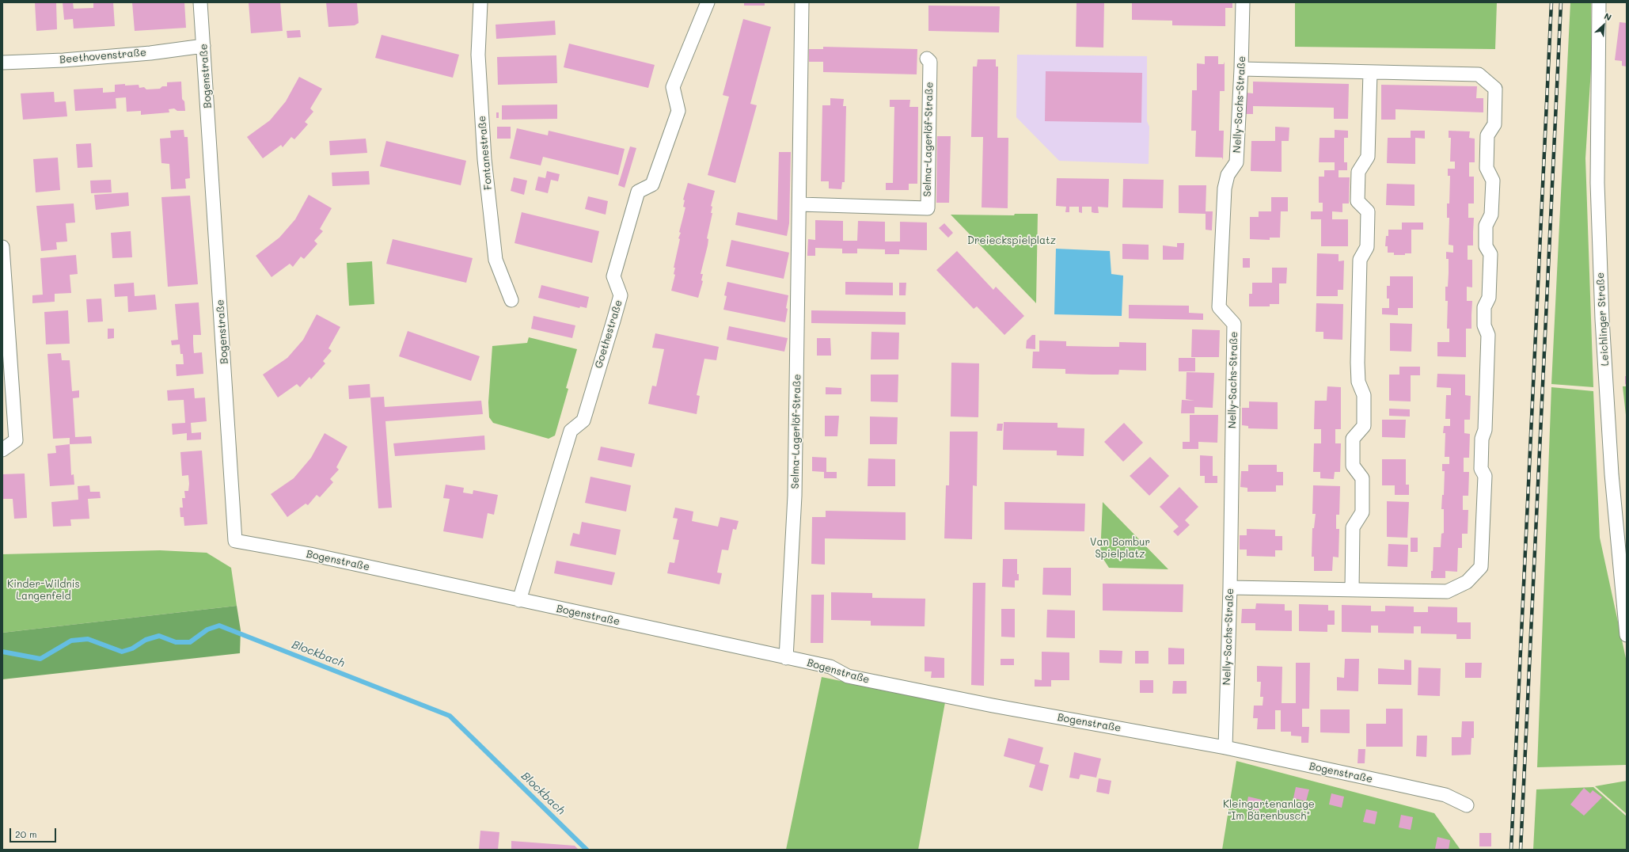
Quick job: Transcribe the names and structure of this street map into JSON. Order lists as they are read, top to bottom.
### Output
{
  "streets": {
    "street": [
      "Beethovenstraße",
      "Bogenstraße",
      "Nelly-Sachs-Straße",
      "Selma-Lagerlöf-Straße",
      "Fontanestraße",
      "Leichlinger Straße",
      "Goethestraße"
    ]
  },
  "crossings": [
    ["Beethovenstraße", "Bogenstraße"],
    ["Bogenstraße", "Nelly-Sachs-Straße"],
    ["Bogenstraße", "Selma-Lagerlöf-Straße"],
    ["Bogenstraße", "Goethestraße"]
  ],
  "water": ["Blockbach"],
  "parks": [
    "Dreieckspielplatz",
    "Van Bombur Spielplatz",
    "Kinder-Wildnis Langenfeld",
    "Kleingartenanlage \"Im Bärenbusch\""
  ],
  "scale_bar": "20 m",
  "north": "top right"
}
